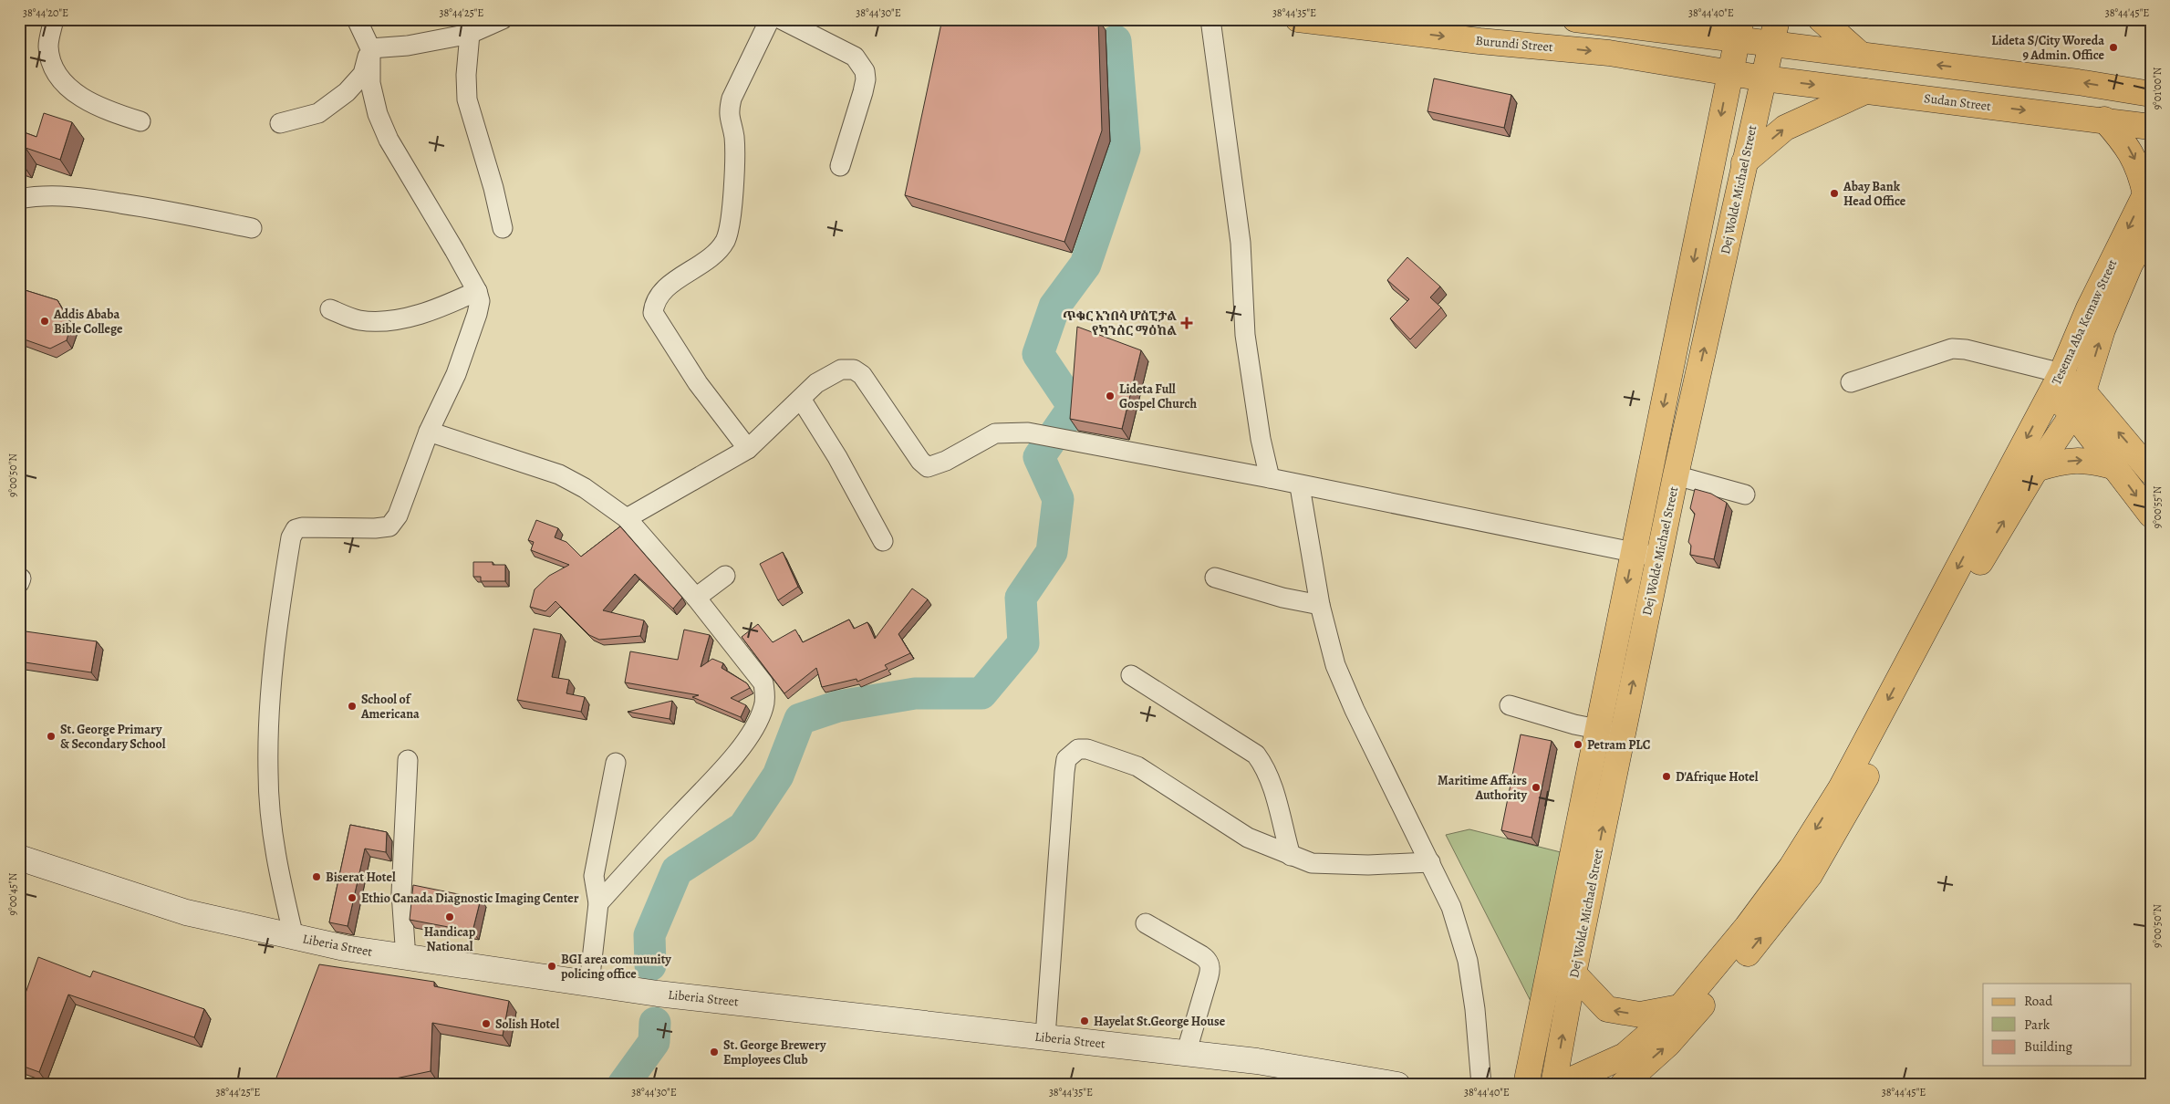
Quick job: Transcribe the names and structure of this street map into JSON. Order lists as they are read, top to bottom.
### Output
{
  "streets": {
    "main road": [
      "Burundi Street",
      "Sudan Street",
      "Dej Wolde Michael Street",
      "Tesema Aba Kemaw Street"
    ],
    "street": ["Liberia Street"]
  },
  "crossings": [
    ["Burundi Street", "Sudan Street"],
    ["Burundi Street", "Dej Wolde Michael Street"],
    ["Sudan Street", "Dej Wolde Michael Street"]
  ],
  "places": {
    "other": [
      "Lideta S/City Woreda 9 Admin. Office",
      "Abay Bank Head Office",
      "Addis Ababa Bible College",
      "Lideta Full Gospel Church",
      "School of Americana",
      "St. George Primary & Secondary School",
      "Petram PLC",
      "D'Afrique Hotel",
      "Maritime Affairs Authority",
      "Biserat Hotel",
      "Ethio Canada Diagnostic Imaging Center",
      "Handicap National",
      "BGI area community policing office",
      "Hayelat St.George House",
      "Solish Hotel",
      "St. George Brewery Employees Club"
    ],
    "health": ["ጥቁር አንበሳ ሆስፒታል የካንሰር ማዕከል"]
  },
  "legend": ["Road", "Park", "Building"],
  "coordinates": [
    "38°44'20\"E",
    "38°44'25\"E",
    "38°44'30\"E",
    "38°44'35\"E",
    "38°44'40\"E",
    "38°44'45\"E",
    "9°01'00\"N",
    "9°00'50\"N",
    "9°00'55\"N",
    "9°00'45\"N"
  ]
}
